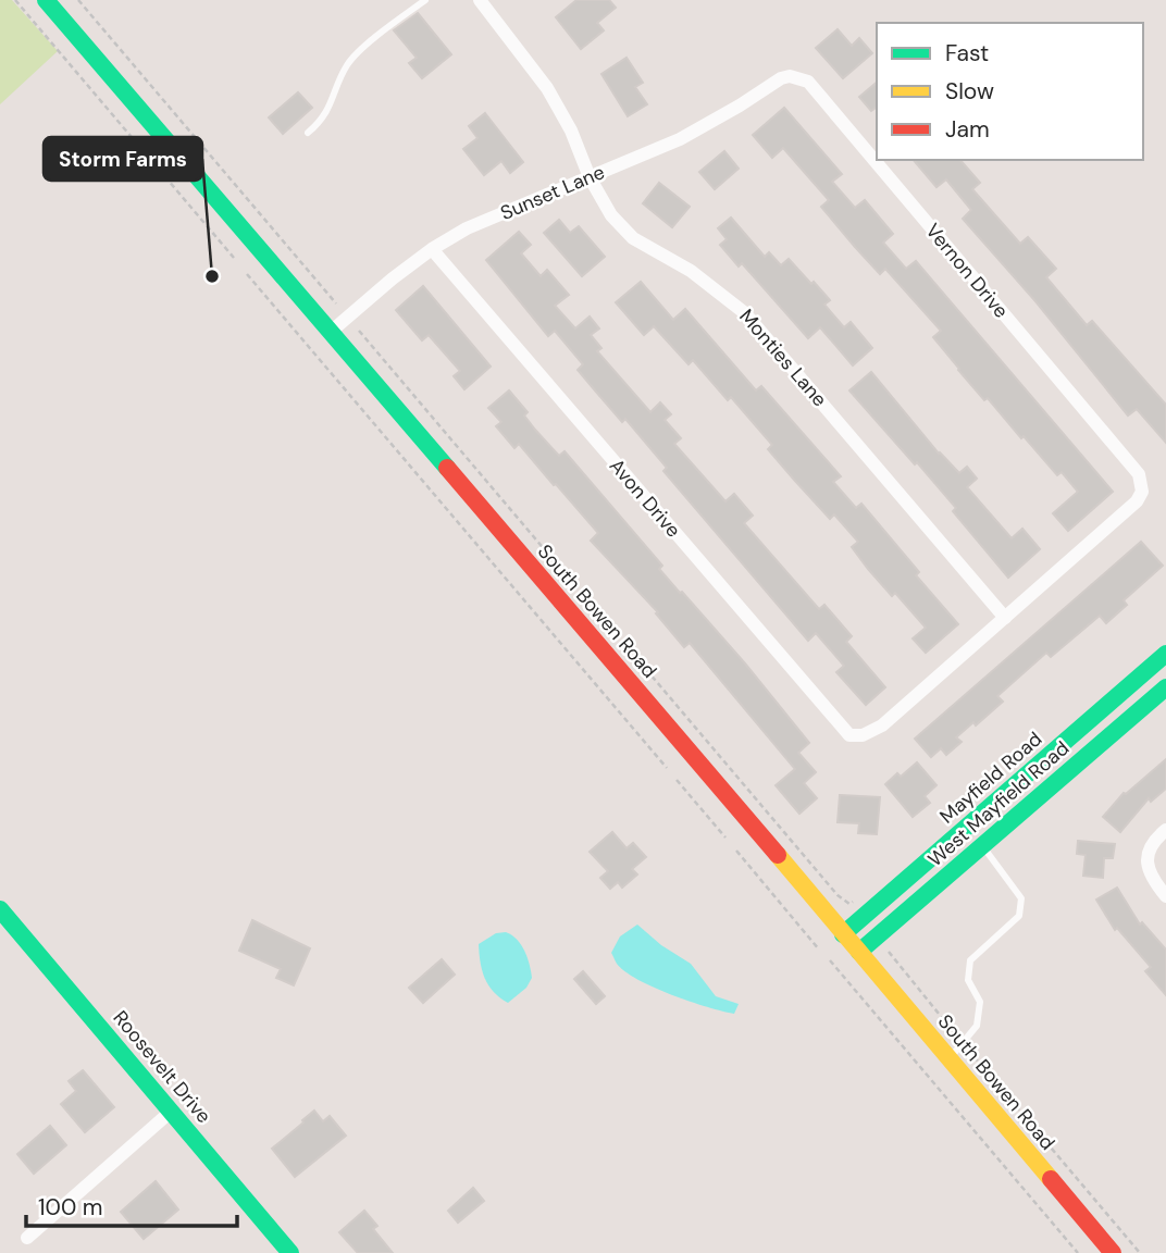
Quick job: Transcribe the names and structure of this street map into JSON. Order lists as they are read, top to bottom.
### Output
{
  "streets": {
    "main road": [
      "South Bowen Road",
      "Mayfield Road",
      "West Mayfield Road",
      "Roosevelt Drive"
    ],
    "street": [
      "Sunset Lane",
      "Vernon Drive",
      "Monties Lane",
      "Avon Drive"
    ]
  },
  "crossings": [
    ["Sunset Lane", "Vernon Drive"],
    ["Sunset Lane", "Monties Lane"],
    ["Sunset Lane", "Avon Drive"],
    ["Sunset Lane", "South Bowen Road"],
    ["Vernon Drive", "Monties Lane"],
    ["Vernon Drive", "Avon Drive"],
    ["Monties Lane", "Avon Drive"],
    ["South Bowen Road", "Mayfield Road"],
    ["South Bowen Road", "West Mayfield Road"]
  ],
  "places": ["Storm Farms"],
  "legend": ["Fast", "Slow", "Jam"],
  "scale_bar": "100 m"
}
